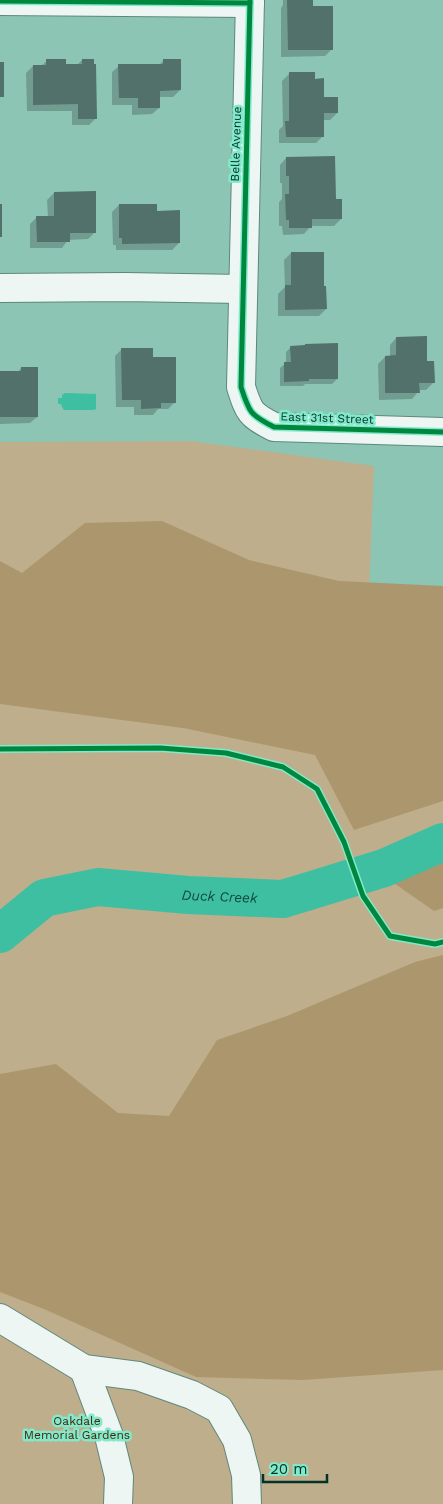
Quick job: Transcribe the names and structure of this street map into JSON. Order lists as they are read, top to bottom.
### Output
{
  "streets": {
    "street": ["Belle Avenue", "East 31st Street"]
  },
  "crossings": [
    ["Belle Avenue", "East 31st Street"]
  ],
  "water": ["Duck Creek"],
  "parks": ["Oakdale Memorial Gardens"],
  "scale_bar": "20 m"
}
